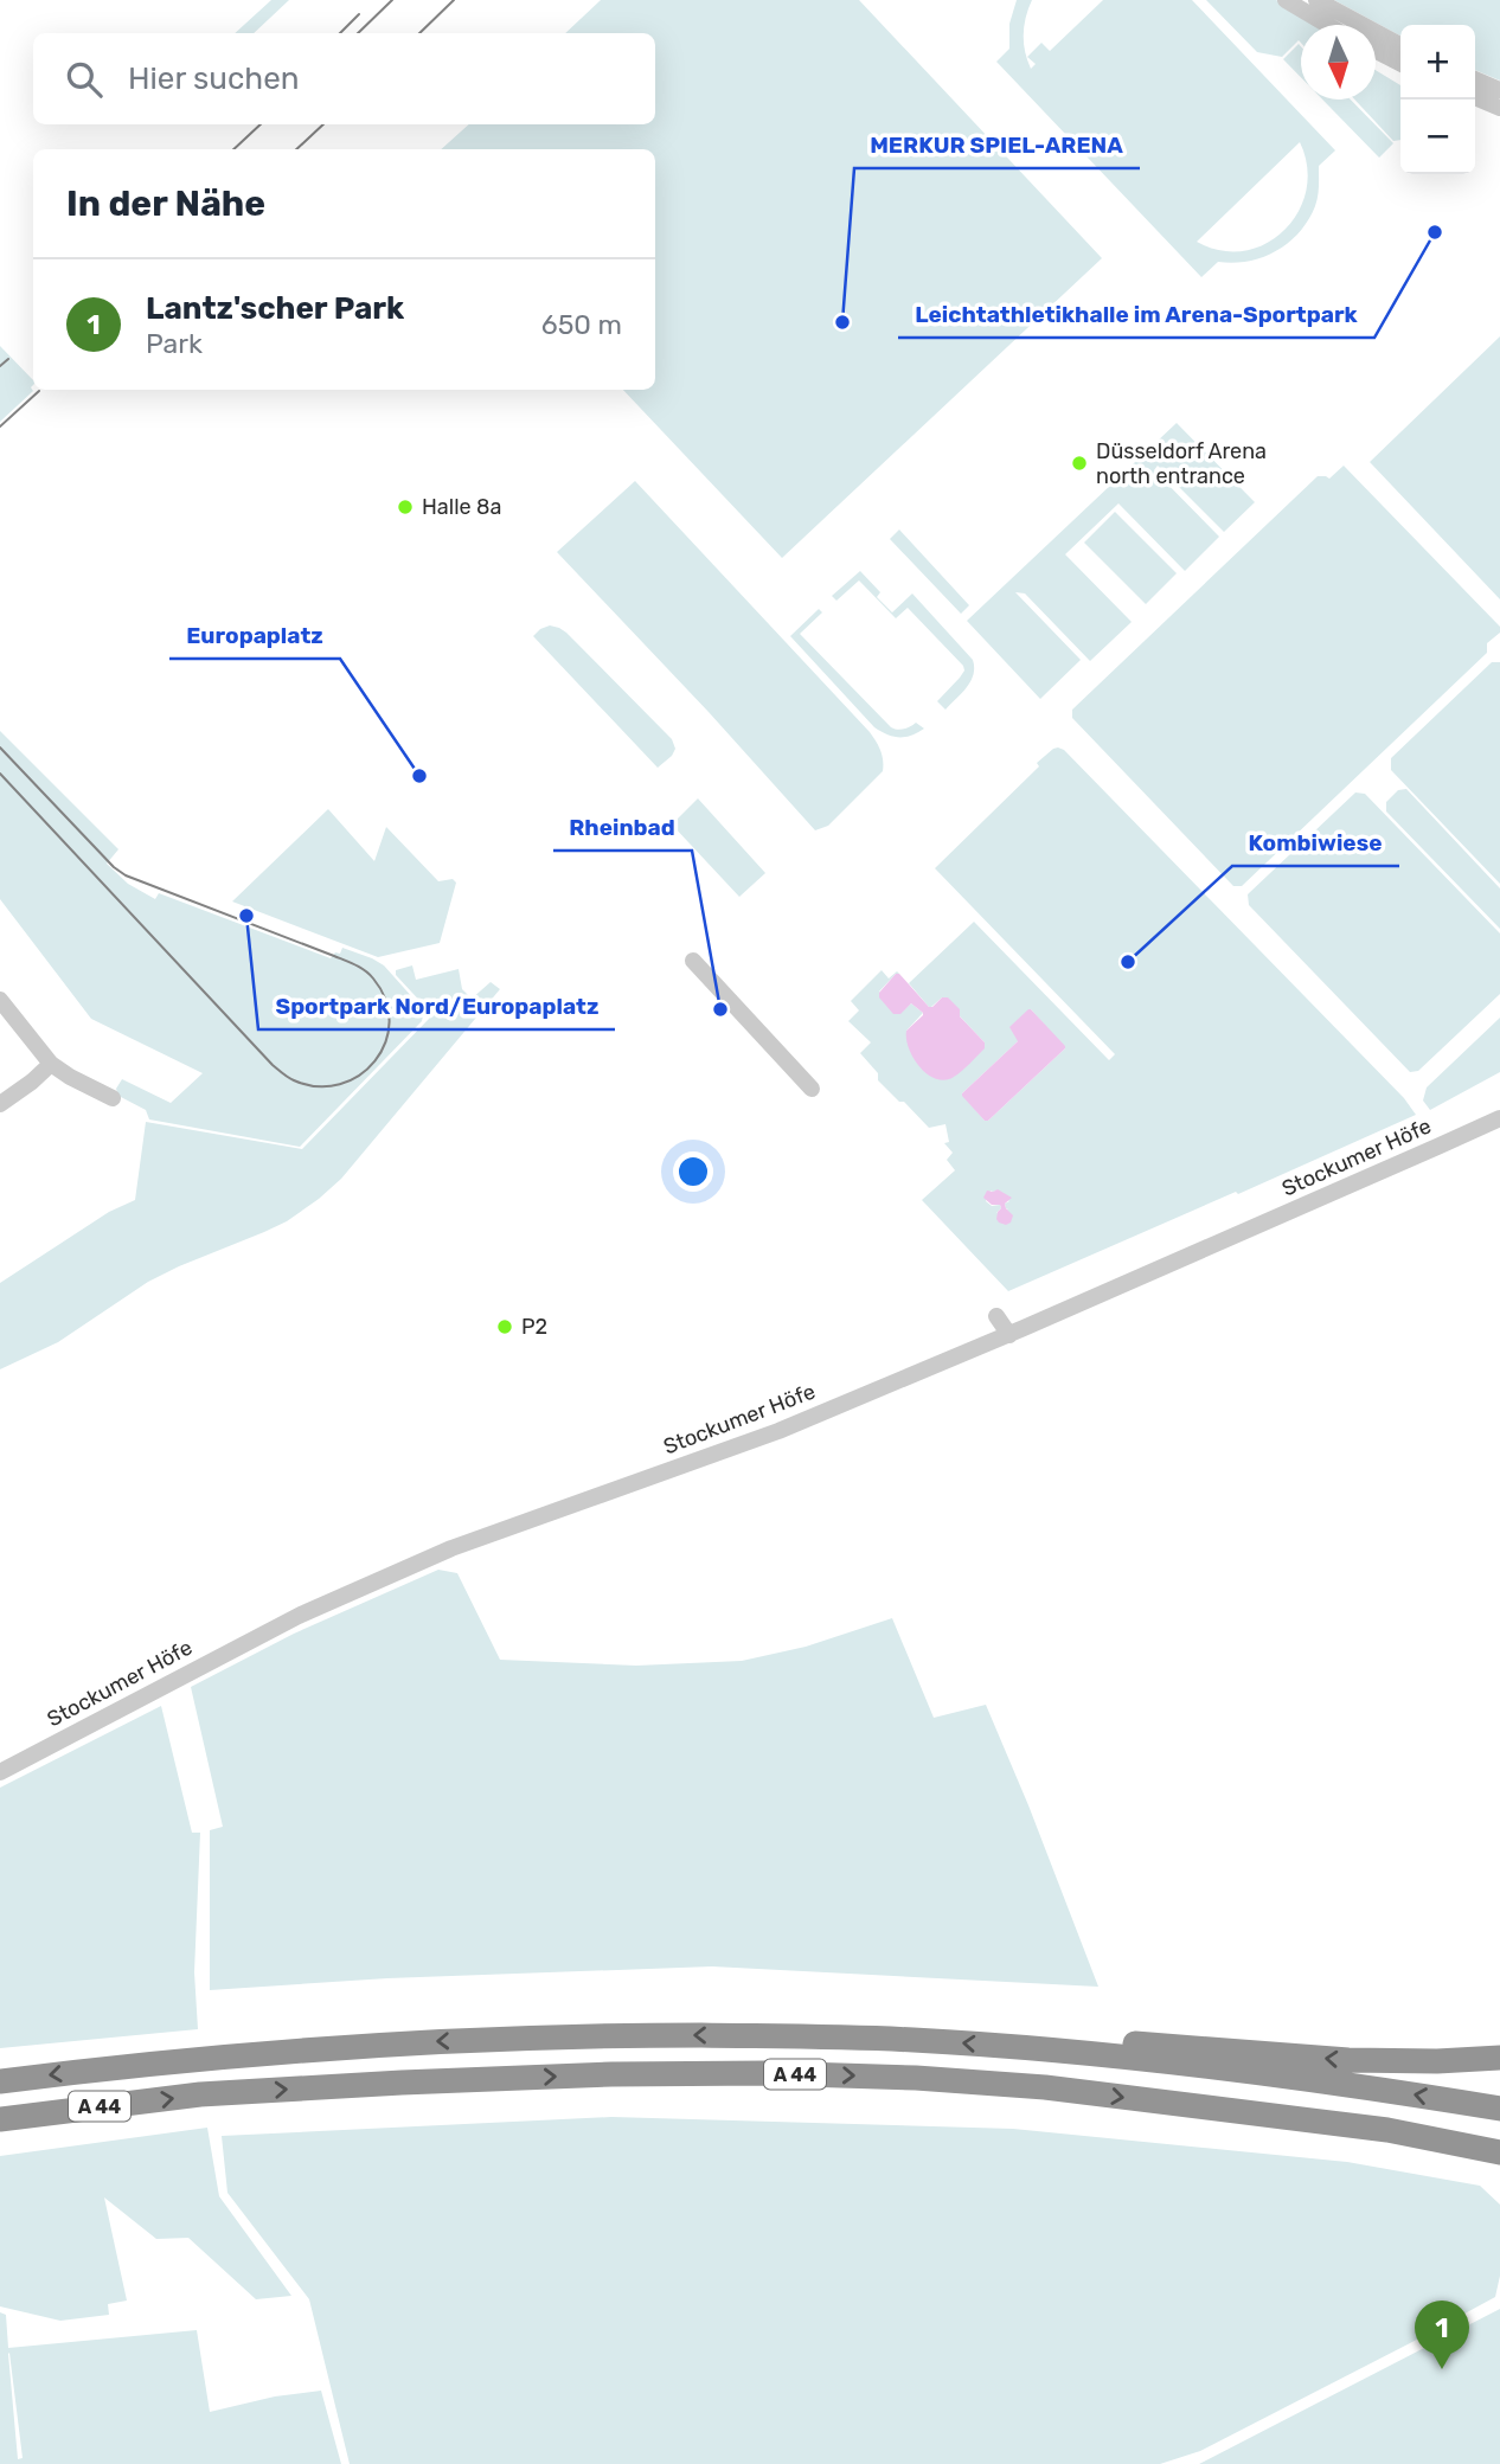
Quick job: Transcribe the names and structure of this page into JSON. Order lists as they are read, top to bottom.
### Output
{
  "streets": {
    "highway": ["A 44"],
    "street": ["Stockumer Höfe"]
  },
  "places": [
    "Leichtathletikhalle im Arena-Sportpark",
    "MERKUR SPIEL-ARENA",
    "Düsseldorf Arena north entrance",
    "Halle 8a",
    "Europaplatz",
    "Sportpark Nord/Europaplatz",
    "Kombiwiese",
    "Rheinbad",
    "P2"
  ],
  "north": "bottom",
  "page": {
    "map_buttons": ["+", "−"],
    "search": "Hier suchen",
    "heading": "In der Nähe",
    "list": [
      {
        "mark": "1",
        "name": "Lantz'scher Park",
        "note": "Park",
        "value": "650 m"
      }
    ],
    "pins": "1"
  }
}
